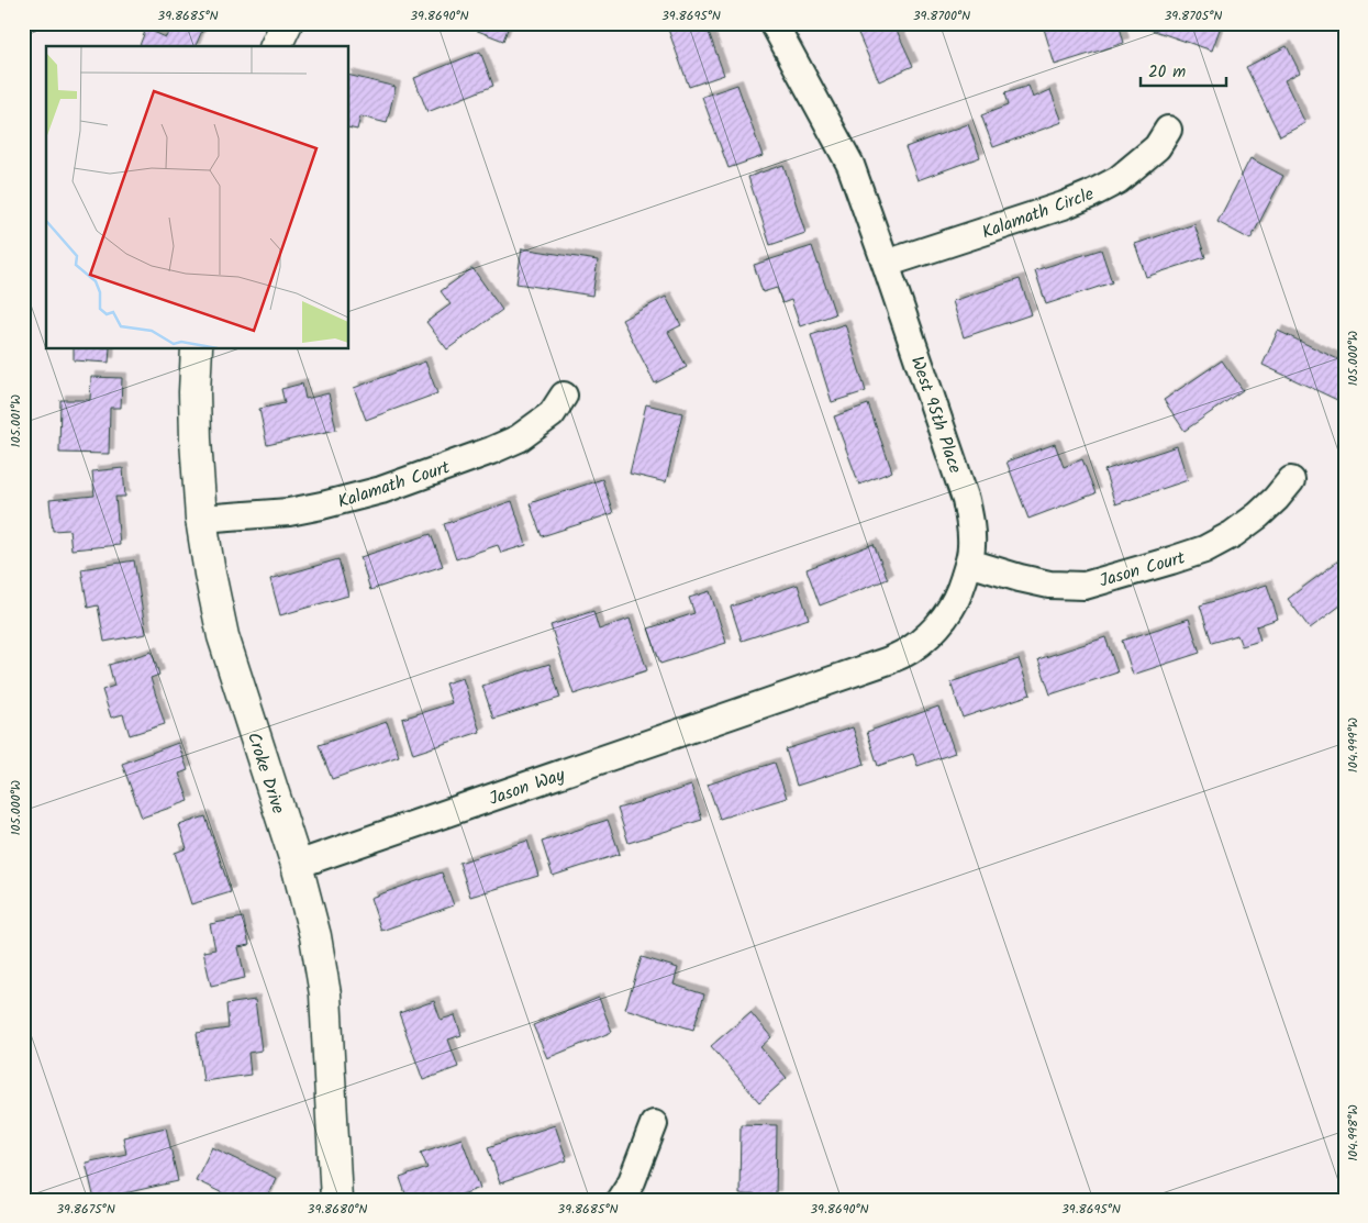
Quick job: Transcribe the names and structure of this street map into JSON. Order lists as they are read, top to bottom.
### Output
{
  "streets": {
    "street": [
      "Kalamath Circle",
      "West 95th Place",
      "Kalamath Court",
      "Jason Court",
      "Croke Drive",
      "Jason Way"
    ]
  },
  "crossings": [
    ["Kalamath Circle", "West 95th Place"],
    ["West 95th Place", "Jason Court"],
    ["West 95th Place", "Jason Way"],
    ["Kalamath Court", "Croke Drive"],
    ["Croke Drive", "Jason Way"]
  ],
  "scale_bar": "20 m",
  "coordinates": [
    "39.8685°N",
    "39.8690°N",
    "39.8695°N",
    "39.8700°N",
    "39.8705°N",
    "105.000°W",
    "105.001°W",
    "104.999°W",
    "104.998°W",
    "39.8675°N",
    "39.8680°N"
  ]
}
